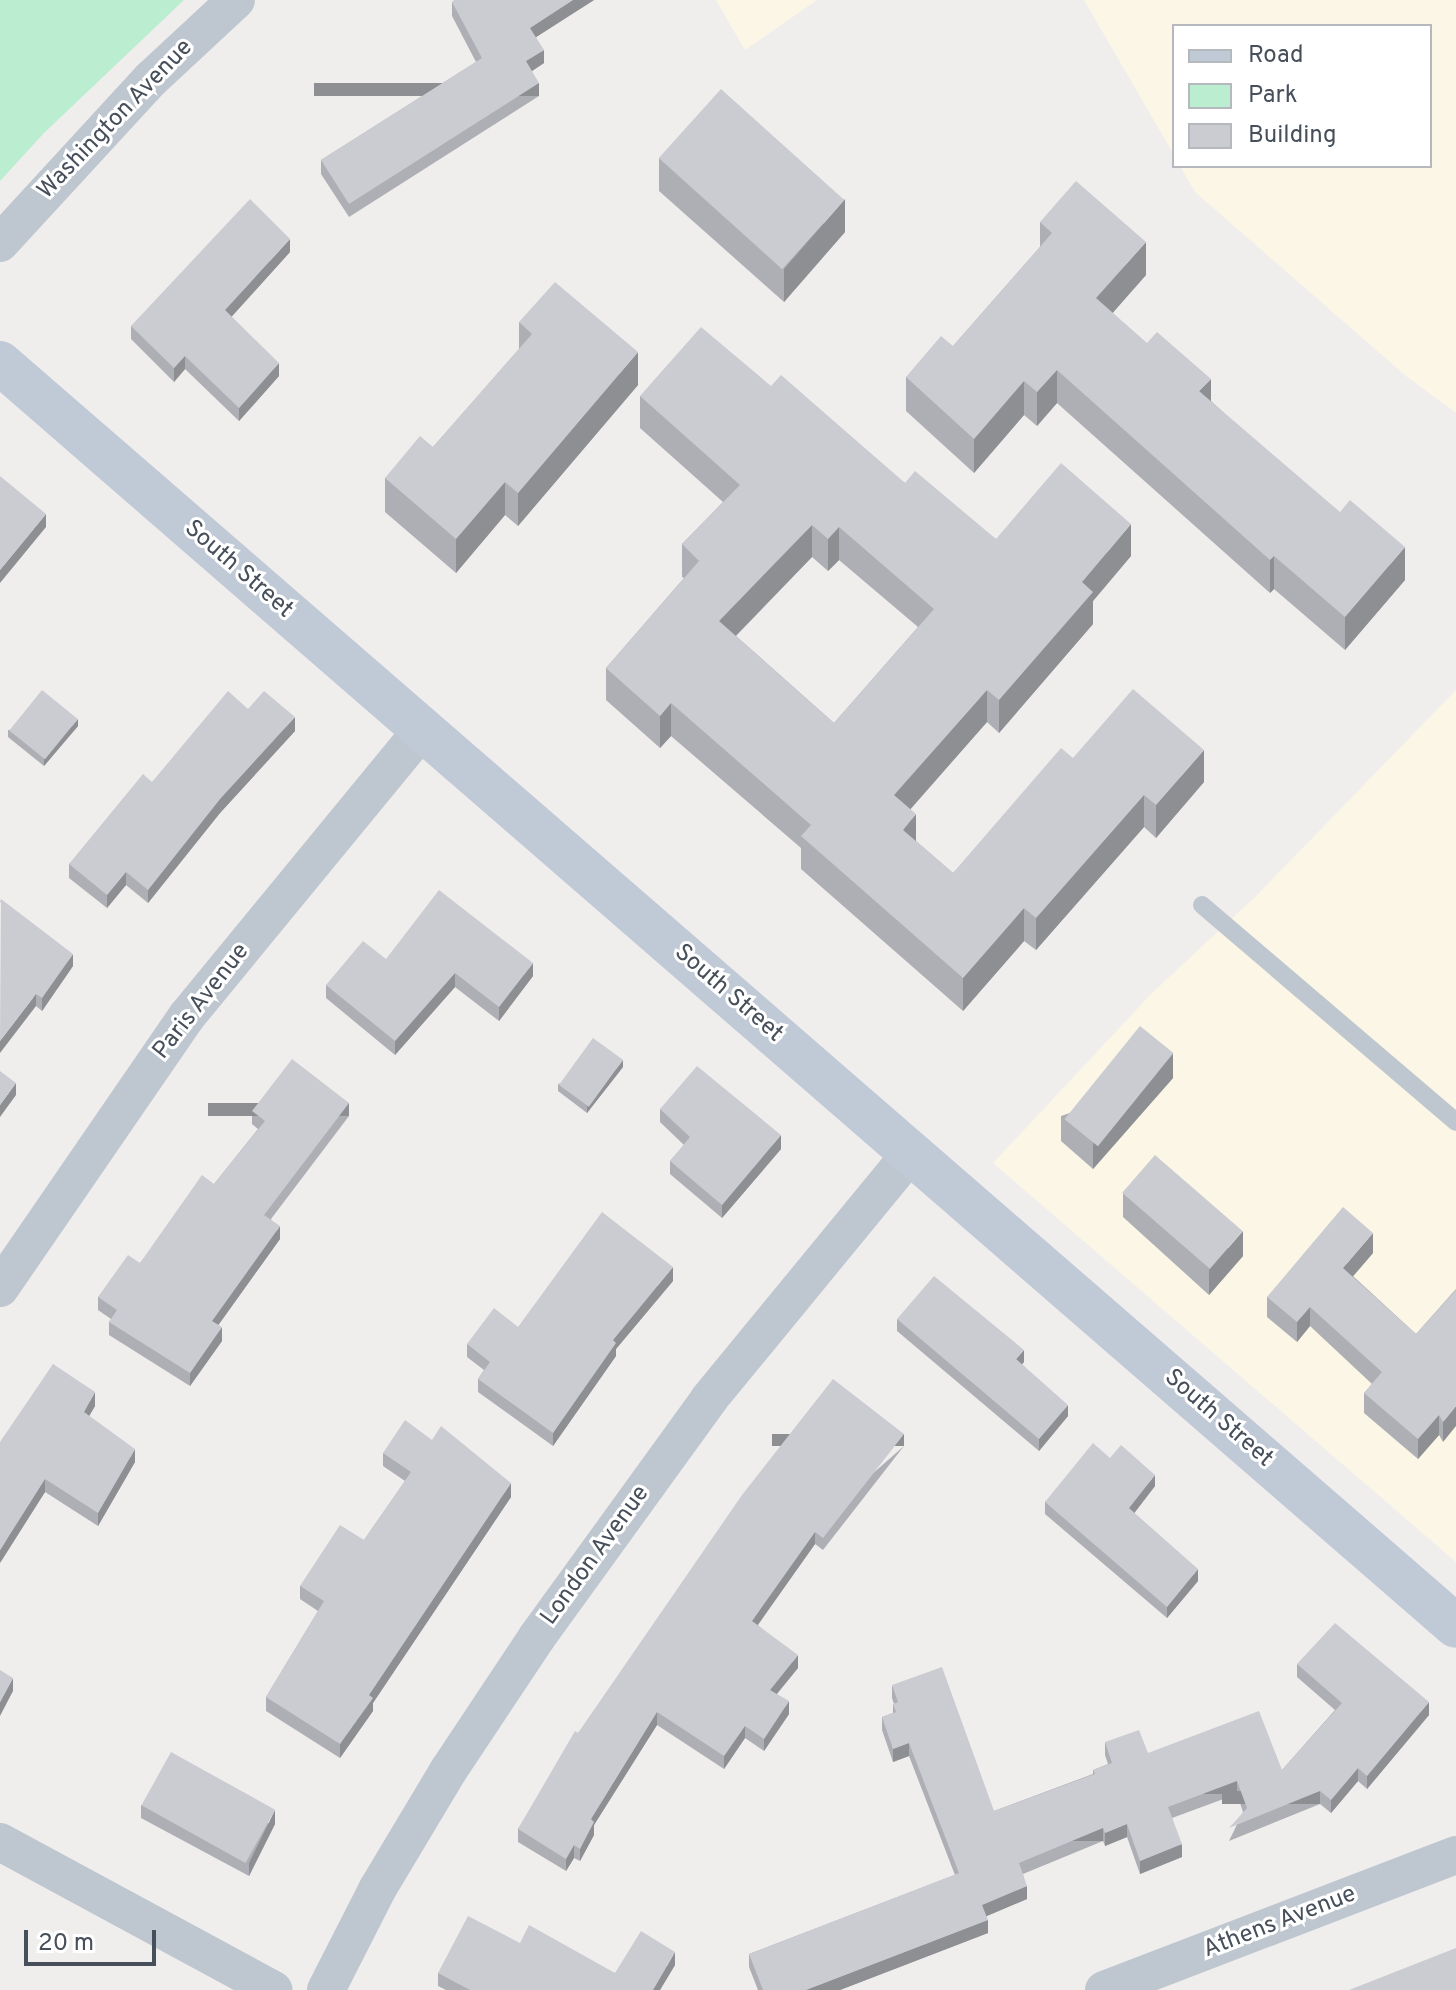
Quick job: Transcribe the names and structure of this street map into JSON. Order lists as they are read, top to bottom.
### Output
{
  "streets": {
    "street": [
      "Washington Avenue",
      "South Street",
      "Paris Avenue",
      "London Avenue",
      "Athens Avenue"
    ]
  },
  "crossings": [
    ["South Street", "Paris Avenue"],
    ["South Street", "London Avenue"]
  ],
  "legend": ["Road", "Park", "Building"],
  "scale_bar": "20 m"
}
